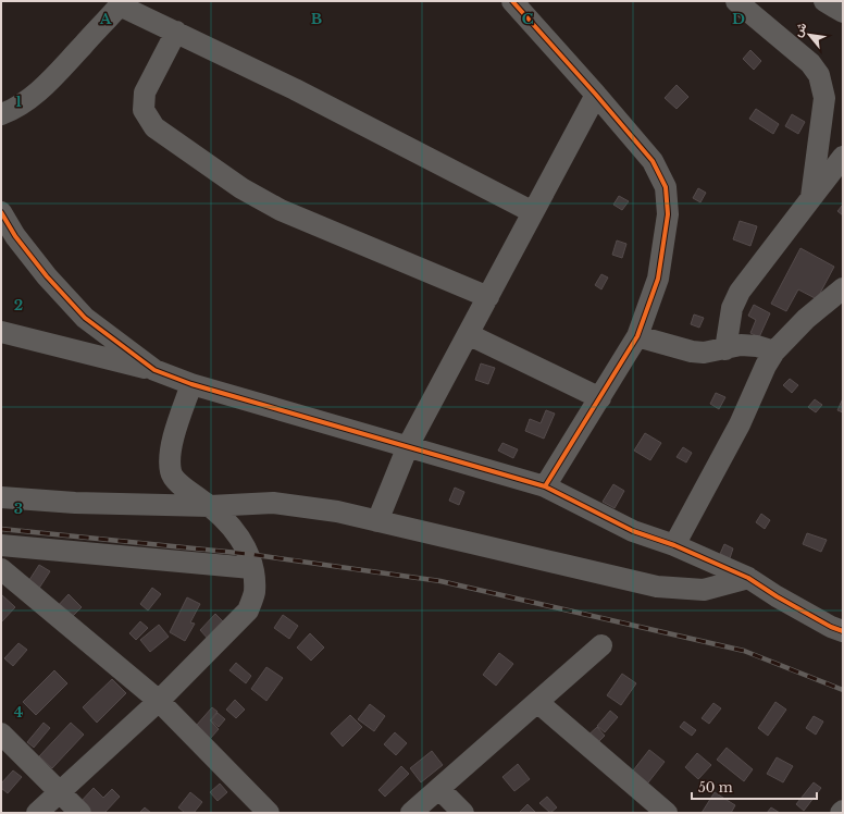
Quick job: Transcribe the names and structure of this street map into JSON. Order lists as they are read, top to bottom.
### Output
{
  "scale_bar": "50 m",
  "north": "top left",
  "grid": {
    "columns": [
      "A",
      "B",
      "C",
      "D"
    ],
    "rows": [
      "1",
      "2",
      "3",
      "4"
    ]
  }
}
